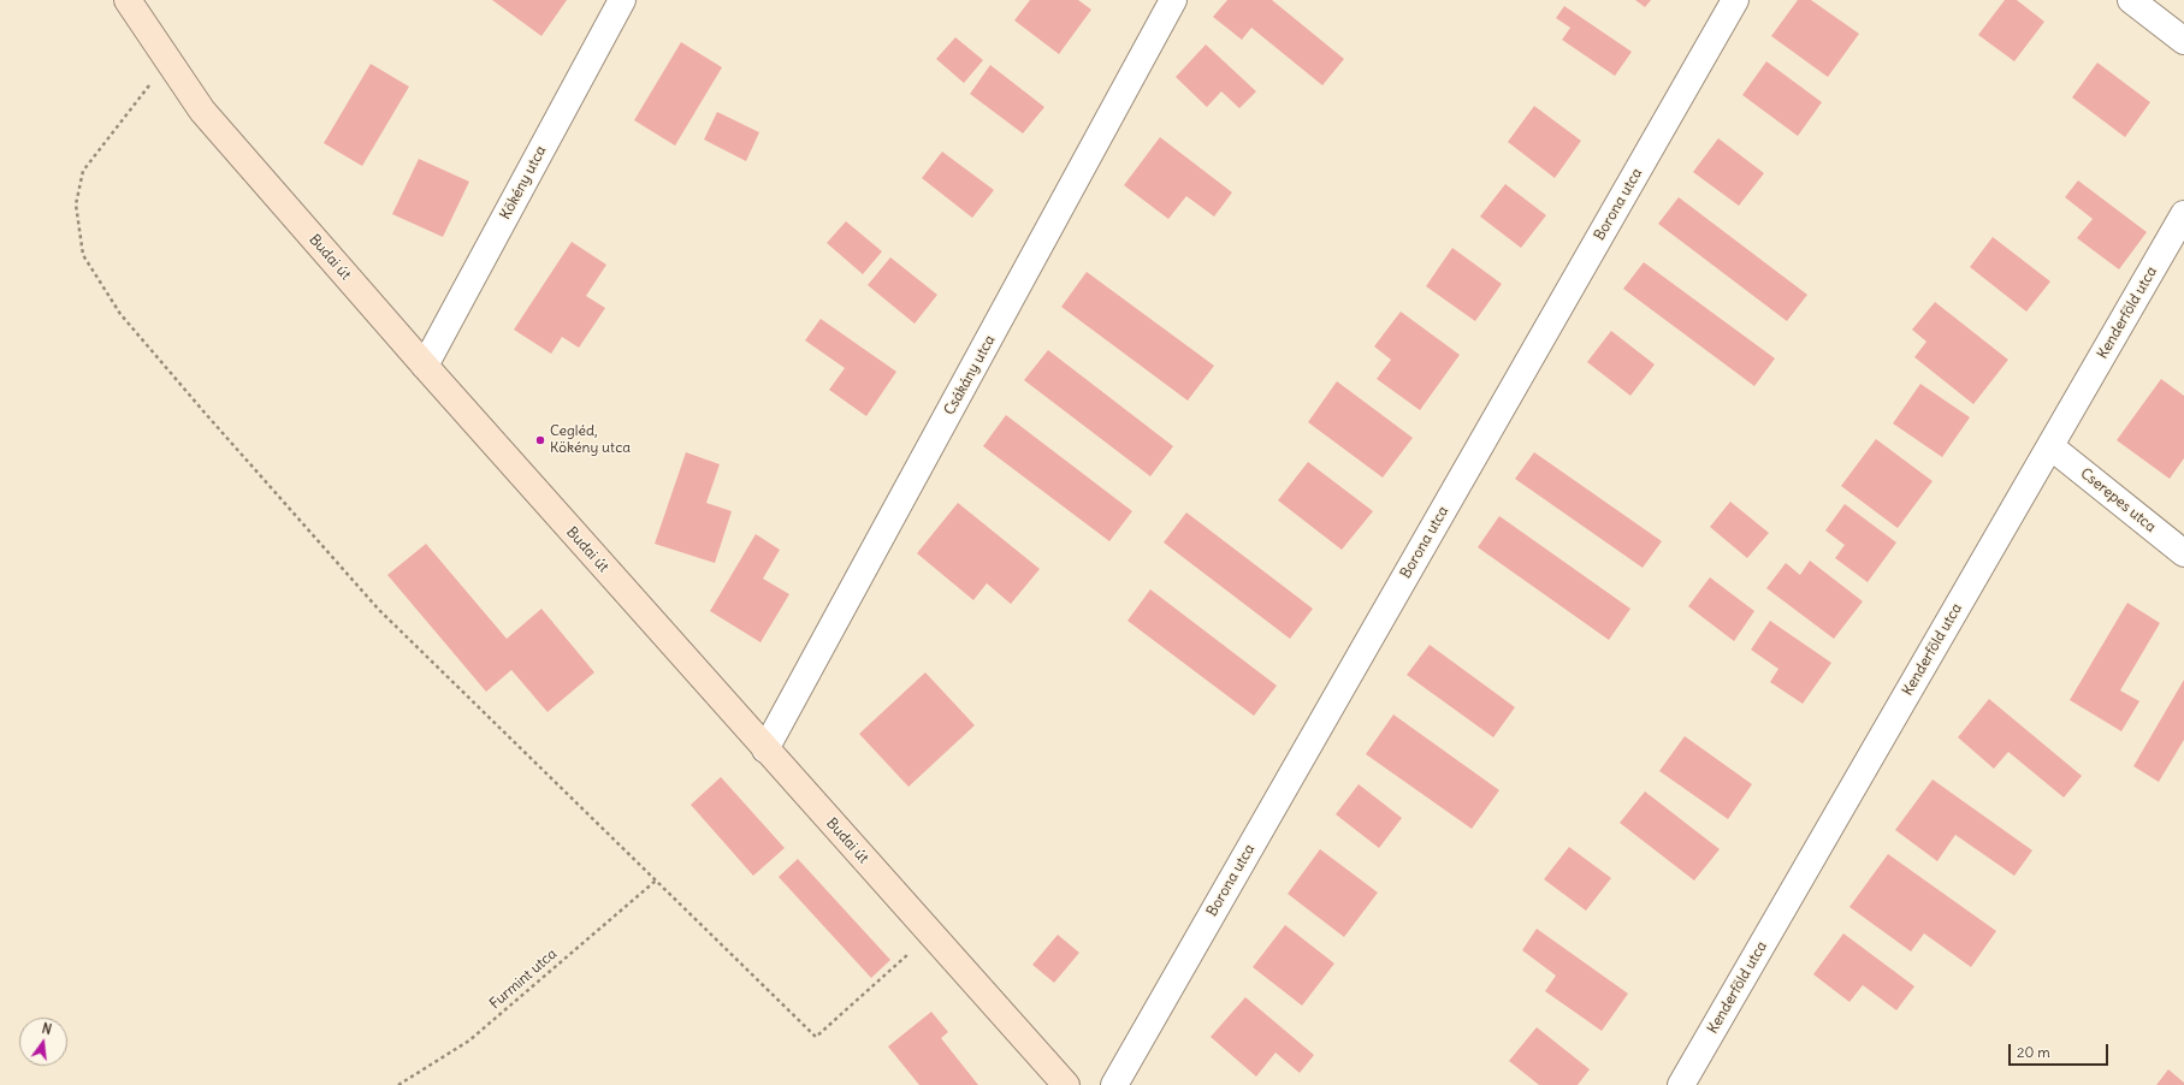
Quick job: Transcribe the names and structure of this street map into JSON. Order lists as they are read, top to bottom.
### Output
{
  "streets": {
    "street": [
      "Kökény utca",
      "Borona utca",
      "Budai út",
      "Kenderföld utca",
      "Csákány utca",
      "Cserepes utca"
    ],
    "path": ["Furmint utca"]
  },
  "crossings": [
    ["Kökény utca", "Budai út"],
    ["Budai út", "Csákány utca"],
    ["Kenderföld utca", "Cserepes utca"]
  ],
  "places": ["Cegléd, Kökény utca"],
  "scale_bar": "20 m",
  "north": "top"
}
